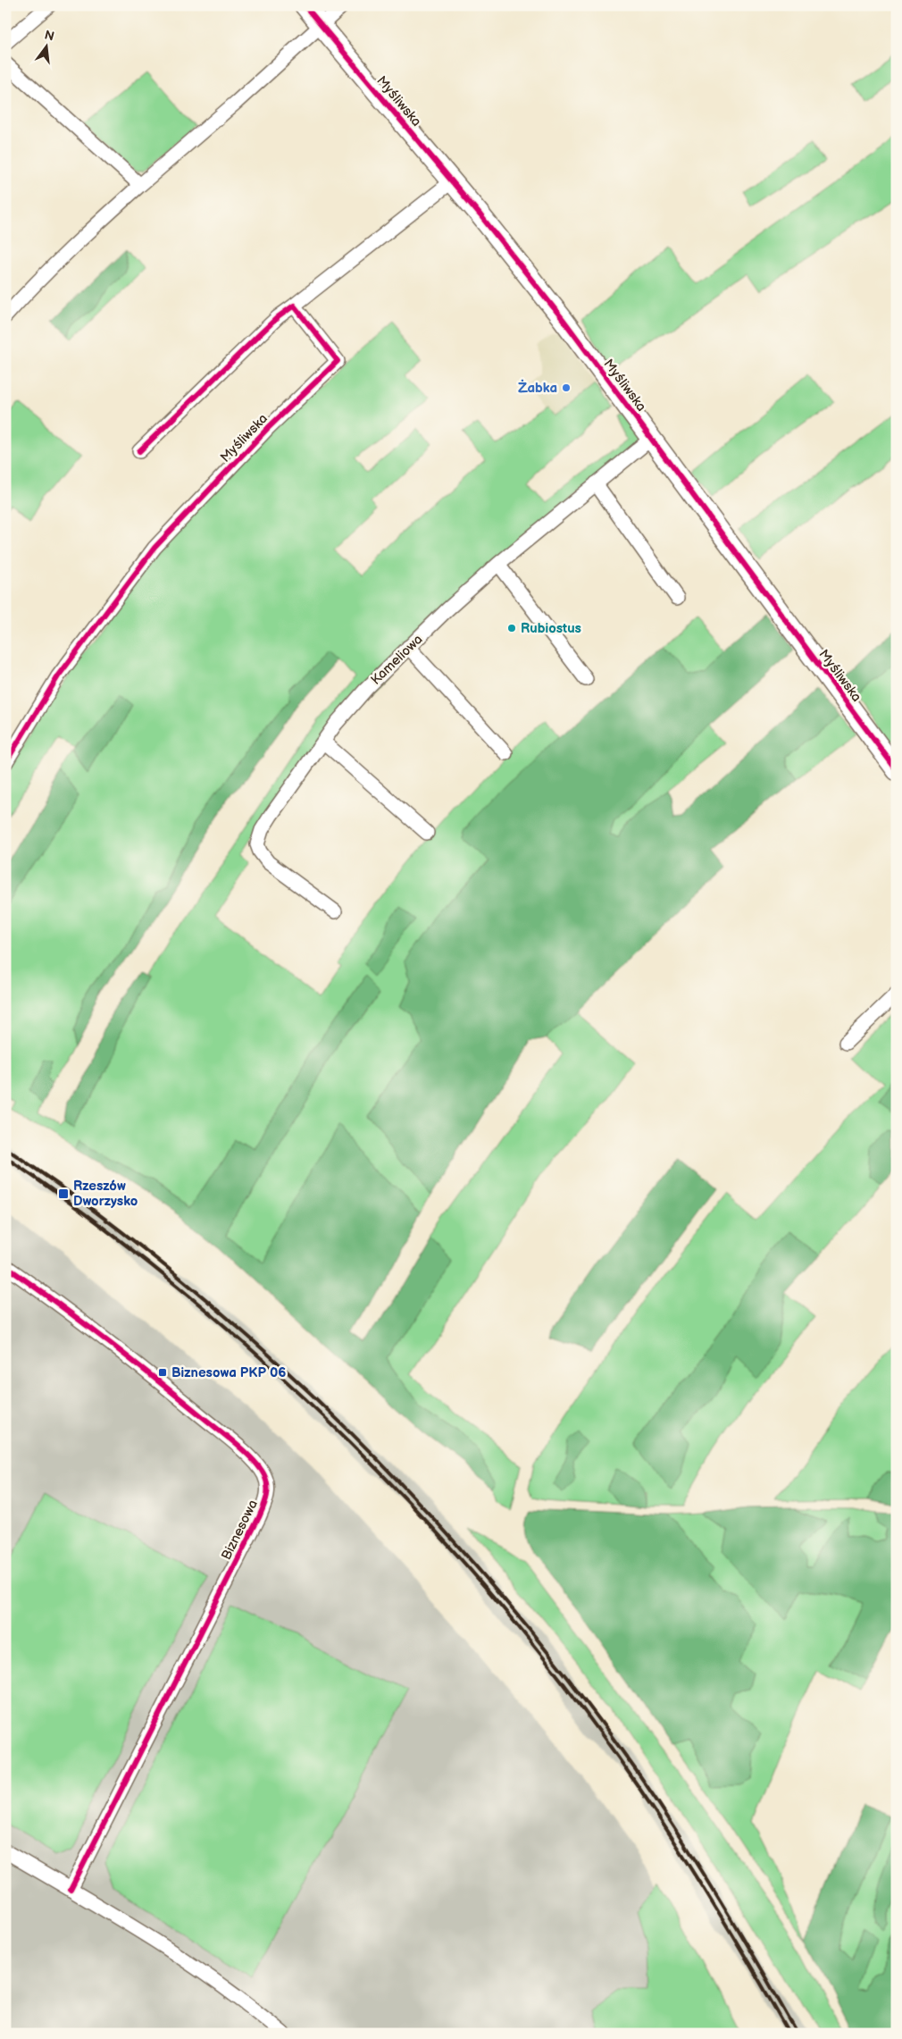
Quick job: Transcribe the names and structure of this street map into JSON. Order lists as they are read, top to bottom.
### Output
{
  "streets": {
    "street": ["Myśliwska", "Kameliowa", "Biznesowa"]
  },
  "crossings": [
    ["Myśliwska", "Kameliowa"]
  ],
  "places": {
    "other": ["Żabka", "Rubiostus"],
    "transit": ["Rzeszów Dworzysko", "Biznesowa PKP 06"]
  },
  "north": "top"
}
